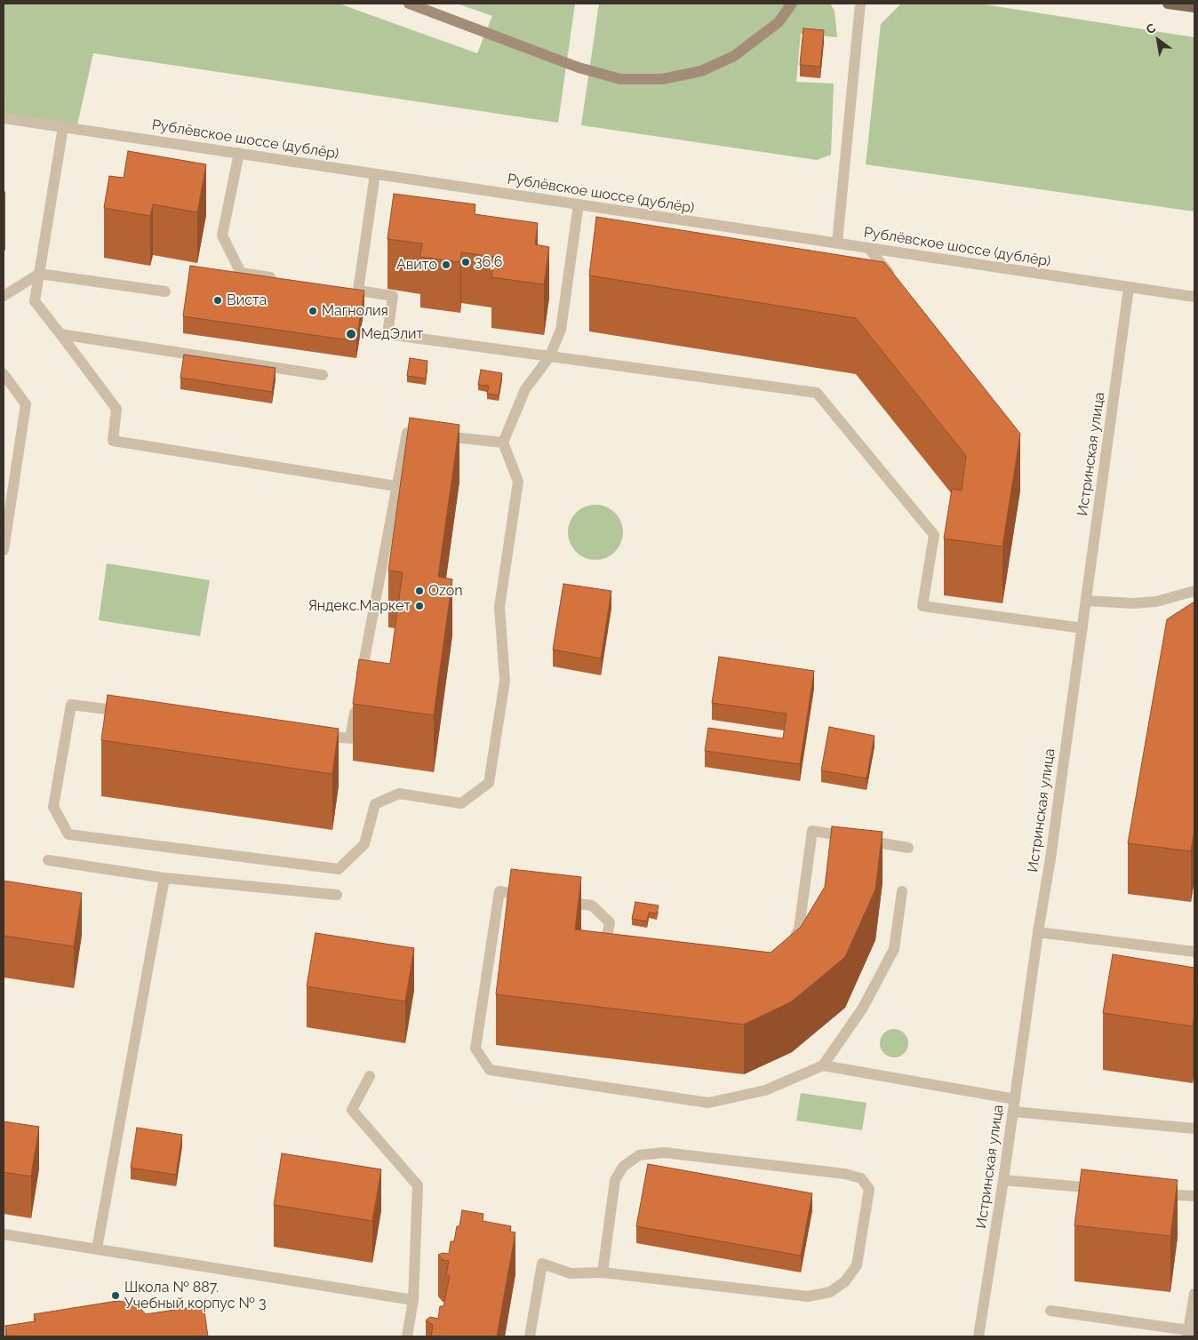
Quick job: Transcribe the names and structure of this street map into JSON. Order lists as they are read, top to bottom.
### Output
{
  "streets": {
    "street": ["Рублёвское шоссе (дублёр)", "Истринская улица"]
  },
  "crossings": [
    ["Рублёвское шоссе (дублёр)", "Истринская улица"]
  ],
  "places": [
    "36,6",
    "Авито",
    "Виста",
    "Магнолия",
    "МедЭлит",
    "Ozon",
    "Яндекс.Маркет",
    "Школа № 887. Учебный корпус № 3"
  ],
  "north": "top left"
}
